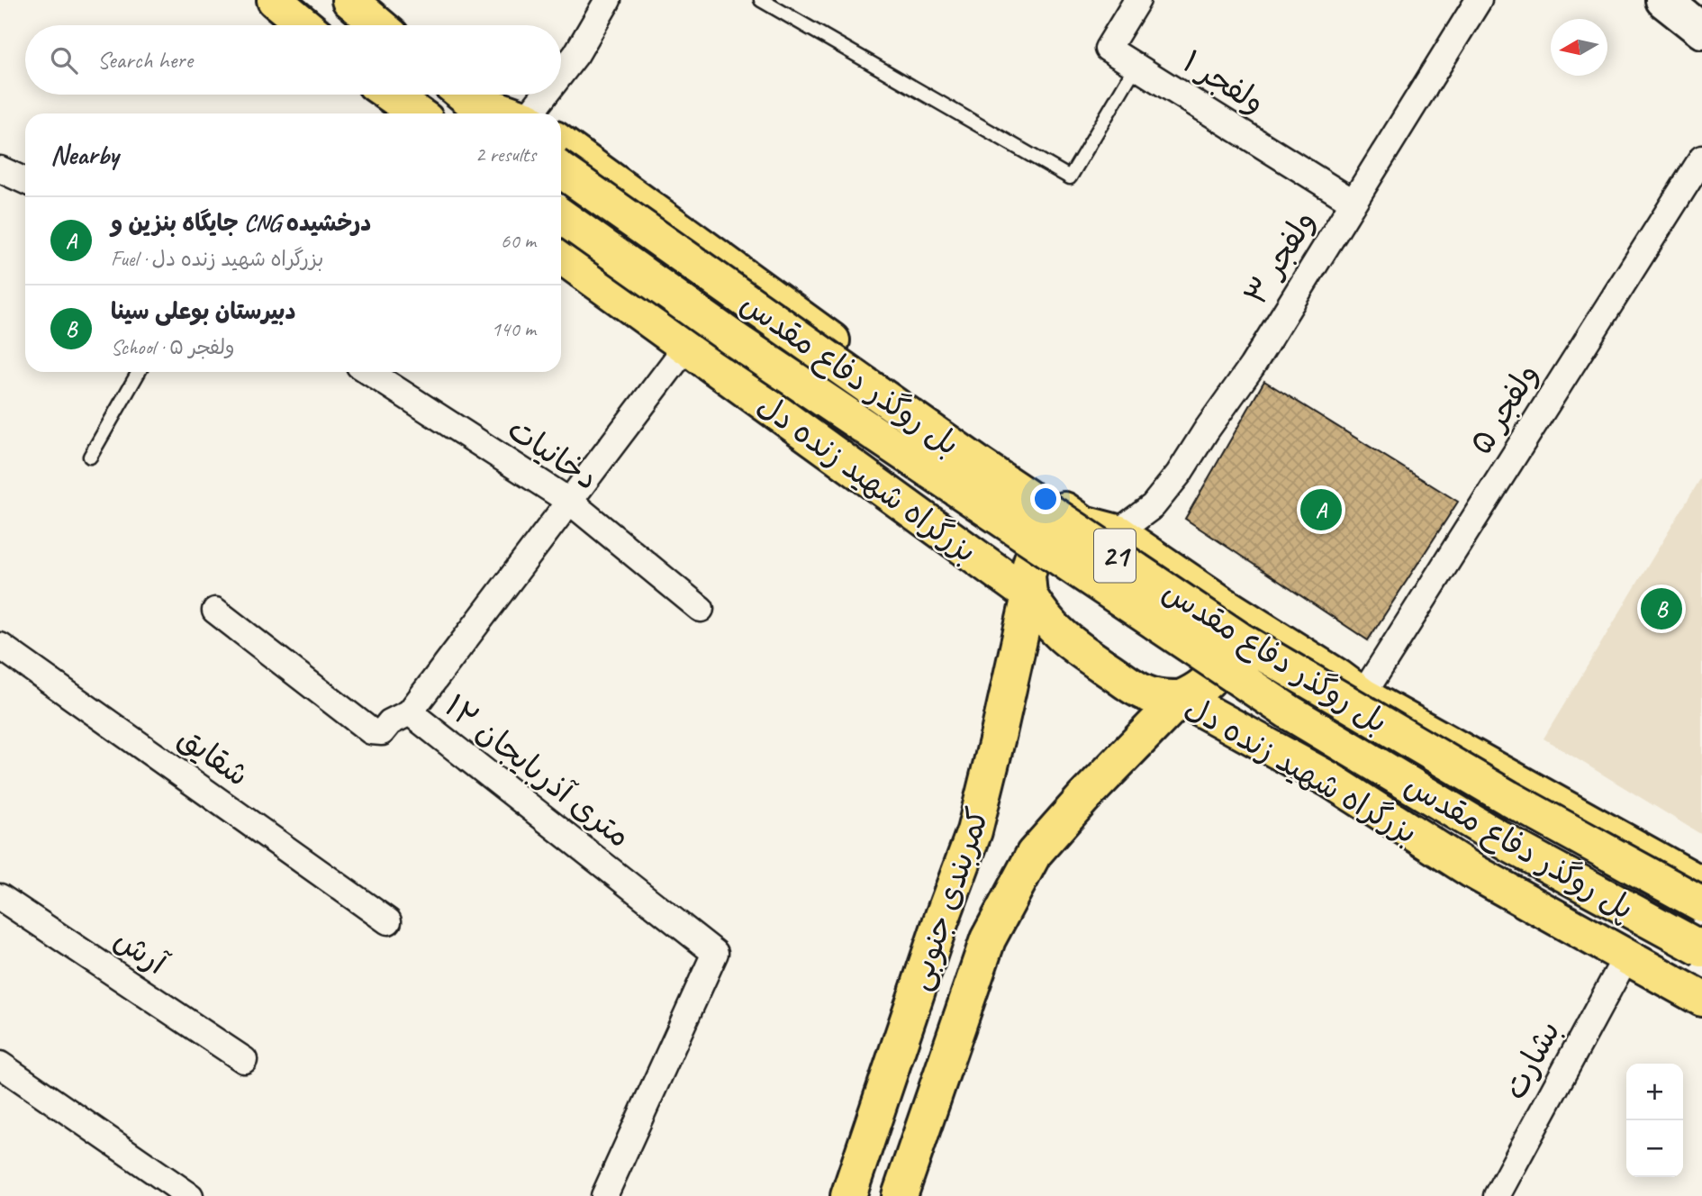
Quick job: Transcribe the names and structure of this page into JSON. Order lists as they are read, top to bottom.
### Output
{
  "streets": {
    "main road": [
      "بل روگذر دفاع مقدس",
      "بزرگراه شهید زنده دل",
      "21",
      "پل روگذر دفاع مقدس",
      "کمربندی جنوبی"
    ],
    "street": [
      "ولفجر ۱",
      "ولفجر ۳",
      "ولفجر ۵",
      "دخانیات",
      "شقایق",
      "۱۲ متری آذربایجان",
      "آرش",
      "بشارت"
    ]
  },
  "crossings": [
    ["ولفجر ۱", "ولفجر ۳"],
    ["ولفجر ۳", "بزرگراه شهید زنده دل"],
    ["ولفجر ۳", "کمربندی جنوبی"],
    ["دخانیات", "۱۲ متری آذربایجان"],
    ["بزرگراه شهید زنده دل", "۱۲ متری آذربایجان"],
    ["بزرگراه شهید زنده دل", "کمربندی جنوبی"],
    ["بزرگراه شهید زنده دل", "بشارت"]
  ],
  "north": "left",
  "page": {
    "search": "Search here",
    "heading": ["Nearby", "2 results"],
    "list": [
      {
        "mark": "A",
        "name": "جایگاه بنزین و CNG درخشیده",
        "note": "Fuel · بزرگراه شهید زنده دل",
        "value": "60 m"
      },
      {
        "mark": "B",
        "name": "دبیرستان بوعلی سینا",
        "note": "School · ولفجر ۵",
        "value": "140 m"
      }
    ],
    "pins": ["A", "B"],
    "map_buttons": ["+", "−"]
  }
}
